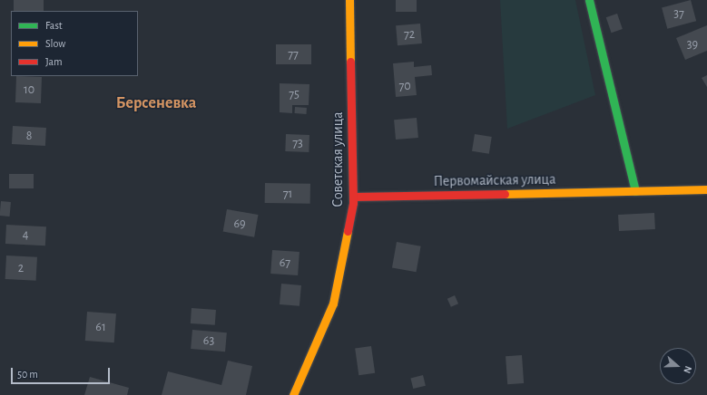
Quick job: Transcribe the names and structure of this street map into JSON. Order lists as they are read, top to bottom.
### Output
{
  "streets": {
    "street": ["Советская улица", "Первомайская улица"]
  },
  "crossings": [
    ["Советская улица", "Первомайская улица"]
  ],
  "districts": ["Берсеневка"],
  "house_numbers": [
    "37",
    "72",
    "39",
    "77",
    "70",
    "10",
    "75",
    "8",
    "73",
    "71",
    "69",
    "4",
    "67",
    "2",
    "61",
    "63"
  ],
  "legend": ["Fast", "Slow", "Jam"],
  "scale_bar": "50 m",
  "north": "right"
}
